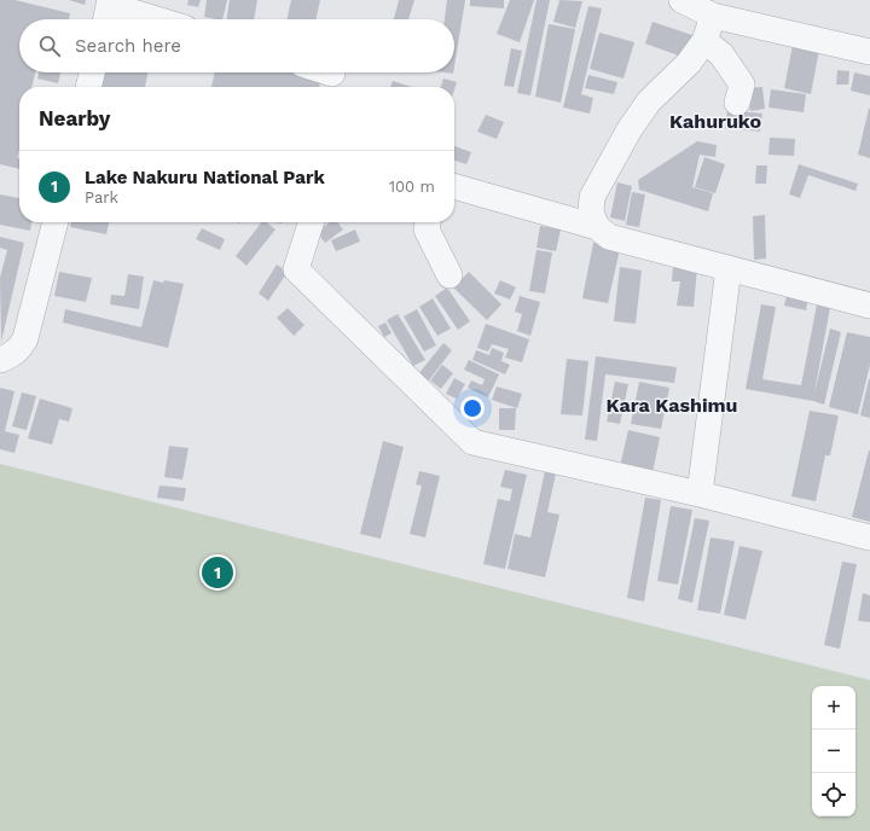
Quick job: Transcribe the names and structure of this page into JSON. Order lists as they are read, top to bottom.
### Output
{
  "districts": ["Kahuruko", "Kara Kashimu"],
  "page": {
    "search": "Search here",
    "heading": "Nearby",
    "list": [
      {
        "mark": "1",
        "name": "Lake Nakuru National Park",
        "note": "Park",
        "value": "100 m"
      }
    ],
    "pins": "1",
    "map_buttons": ["+", "−"]
  }
}
